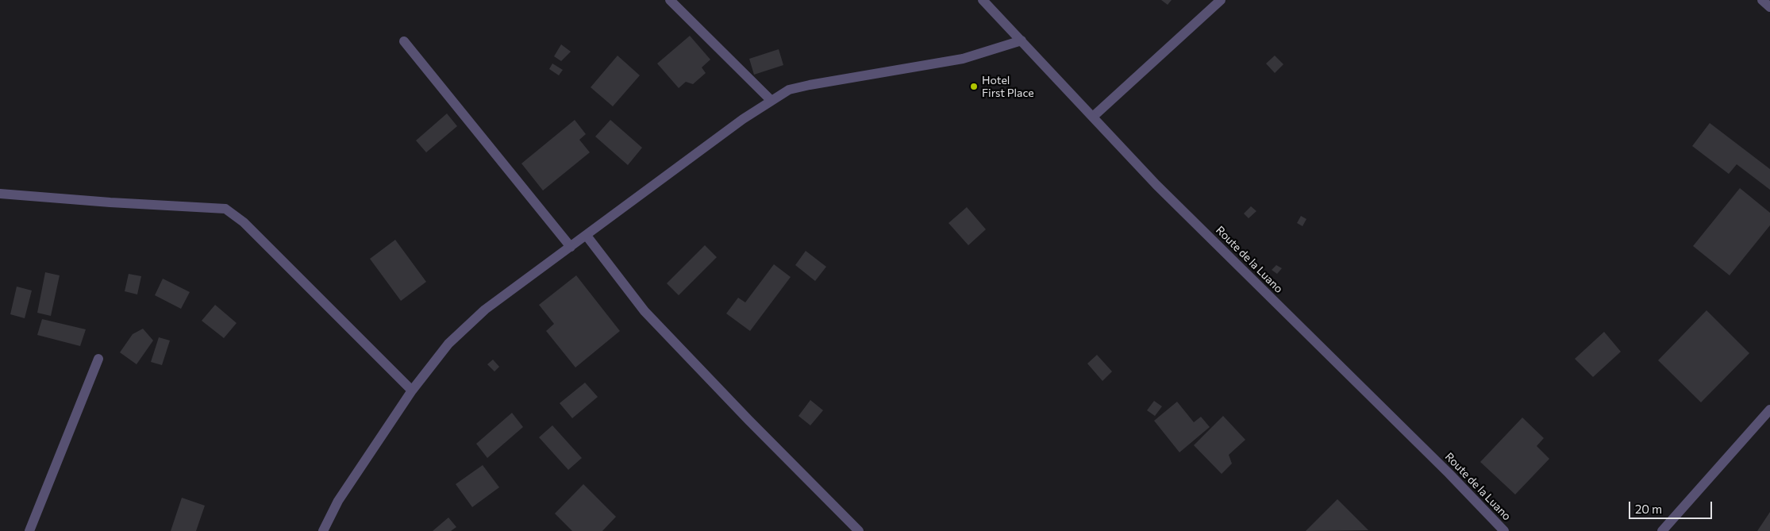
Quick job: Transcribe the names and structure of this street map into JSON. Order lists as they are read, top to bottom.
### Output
{
  "streets": {
    "street": ["Route de la Luano"]
  },
  "places": ["Hotel First Place"],
  "scale_bar": "20 m"
}
